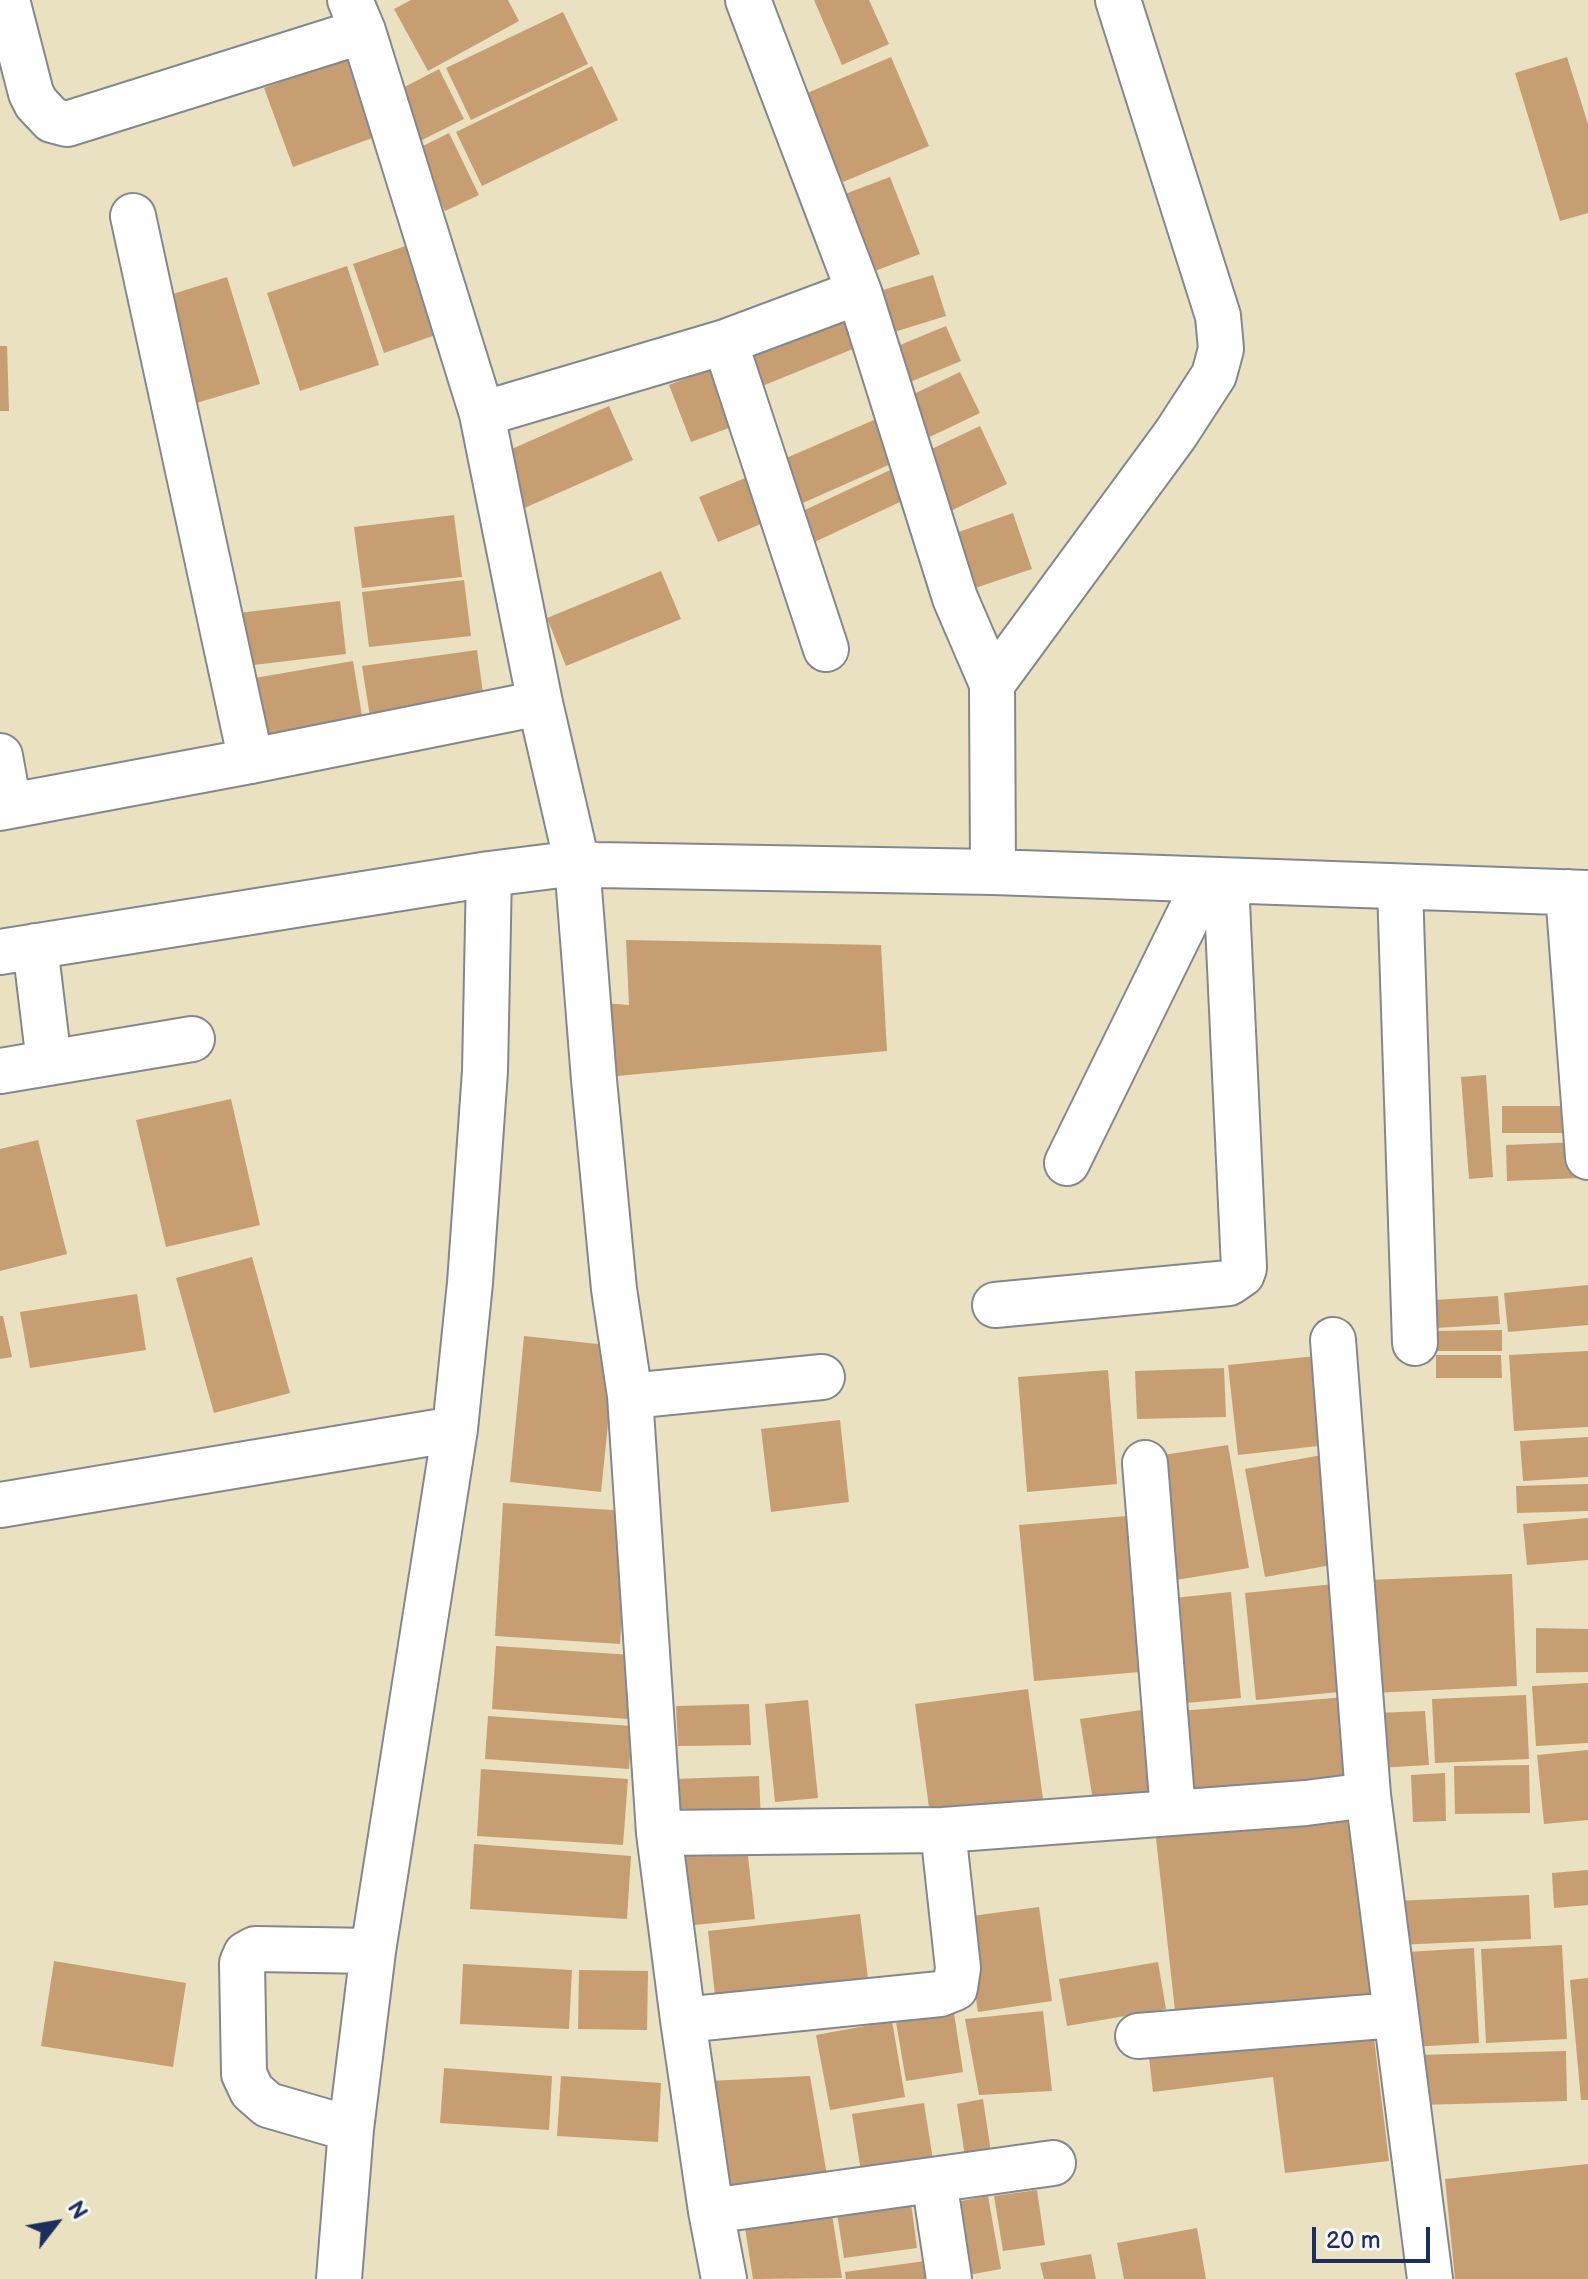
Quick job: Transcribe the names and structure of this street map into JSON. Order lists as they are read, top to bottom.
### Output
{
  "scale_bar": "20 m",
  "north": "top right"
}
